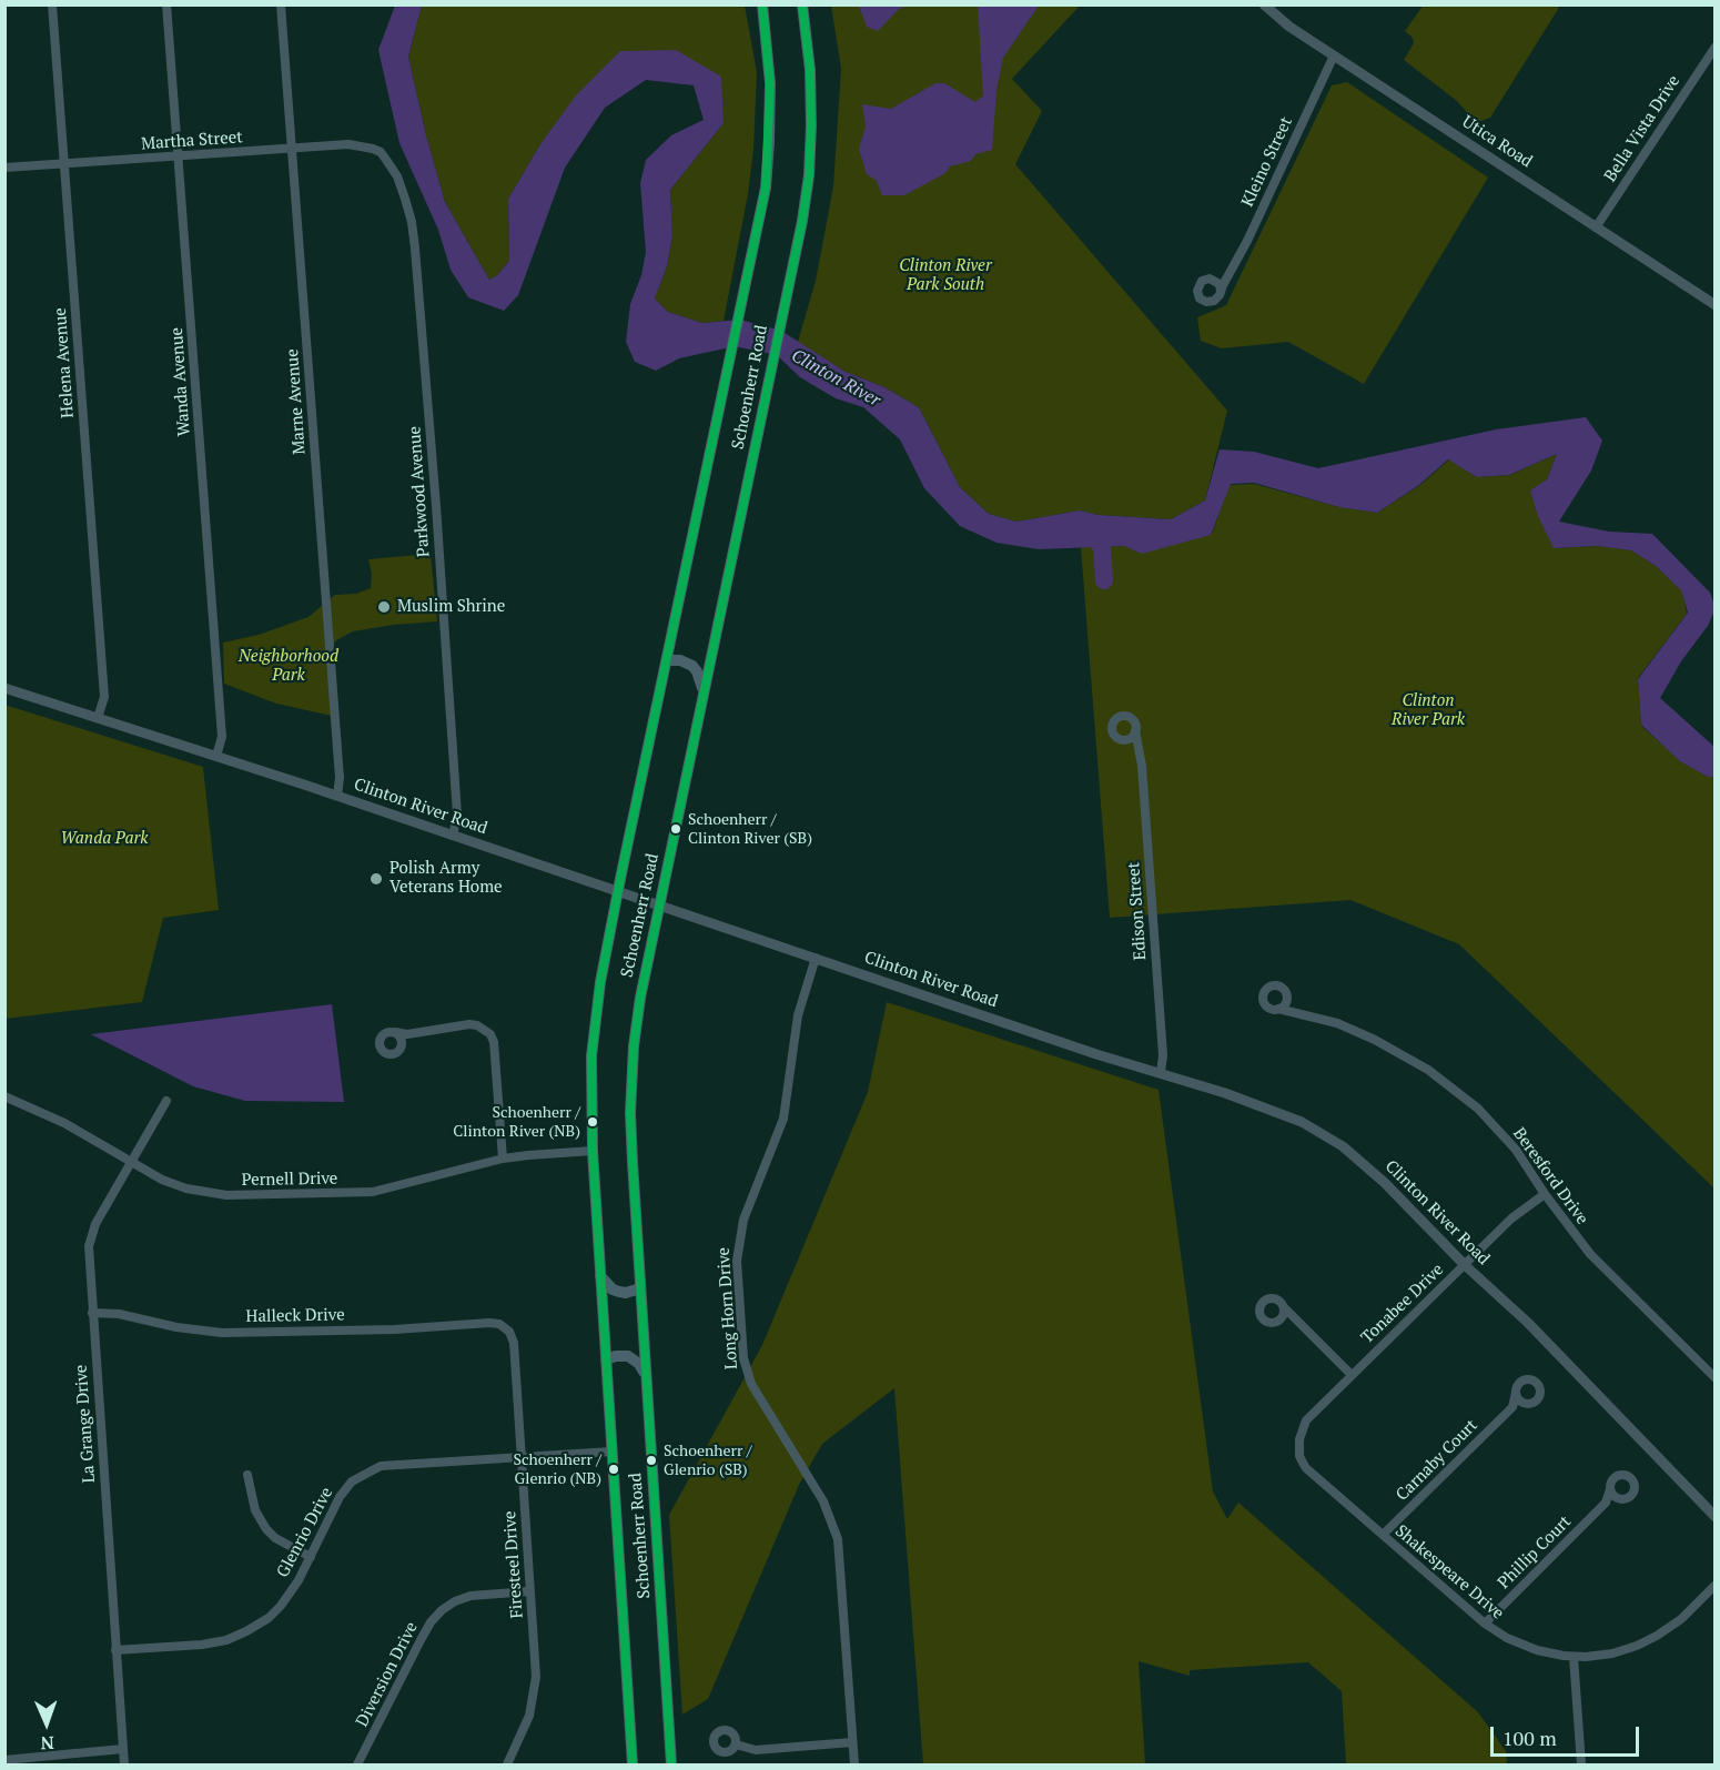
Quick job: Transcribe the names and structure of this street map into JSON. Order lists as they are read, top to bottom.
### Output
{
  "streets": {
    "main road": ["Schoenherr Road"],
    "street": [
      "Bella Vista Drive",
      "Martha Street",
      "Utica Road",
      "Kleino Street",
      "Helena Avenue",
      "Wanda Avenue",
      "Marne Avenue",
      "Parkwood Avenue",
      "Clinton River Road",
      "Edison Street",
      "Beresford Drive",
      "Pernell Drive",
      "Tonabee Drive",
      "Long Horn Drive",
      "Halleck Drive",
      "La Grange Drive",
      "Carnaby Court",
      "Glenrio Drive",
      "Phillip Court",
      "Firesteel Drive",
      "Shakespeare Drive",
      "Diversion Drive"
    ]
  },
  "crossings": [
    ["Bella Vista Drive", "Utica Road"],
    ["Martha Street", "Helena Avenue"],
    ["Martha Street", "Wanda Avenue"],
    ["Martha Street", "Marne Avenue"],
    ["Martha Street", "Parkwood Avenue"],
    ["Utica Road", "Kleino Street"],
    ["Helena Avenue", "Clinton River Road"],
    ["Wanda Avenue", "Clinton River Road"],
    ["Schoenherr Road", "Clinton River Road"],
    ["Schoenherr Road", "Pernell Drive"],
    ["Schoenherr Road", "Glenrio Drive"],
    ["Marne Avenue", "Clinton River Road"],
    ["Parkwood Avenue", "Clinton River Road"],
    ["Clinton River Road", "Edison Street"],
    ["Clinton River Road", "Tonabee Drive"],
    ["Clinton River Road", "Long Horn Drive"],
    ["Beresford Drive", "Tonabee Drive"],
    ["Pernell Drive", "La Grange Drive"],
    ["Tonabee Drive", "Shakespeare Drive"],
    ["Halleck Drive", "La Grange Drive"],
    ["Halleck Drive", "Firesteel Drive"],
    ["La Grange Drive", "Glenrio Drive"],
    ["Carnaby Court", "Shakespeare Drive"],
    ["Glenrio Drive", "Firesteel Drive"],
    ["Phillip Court", "Shakespeare Drive"],
    ["Firesteel Drive", "Diversion Drive"]
  ],
  "water": ["Clinton River"],
  "parks": [
    "Clinton River Park South",
    "Neighborhood Park",
    "Clinton River Park",
    "Wanda Park"
  ],
  "places": [
    "Muslim Shrine",
    "Schoenherr / Clinton River (SB)",
    "Polish Army Veterans Home",
    "Schoenherr / Clinton River (NB)",
    "Schoenherr / Glenrio (SB)",
    "Schoenherr / Glenrio (NB)"
  ],
  "scale_bar": "100 m",
  "north": "bottom"
}
